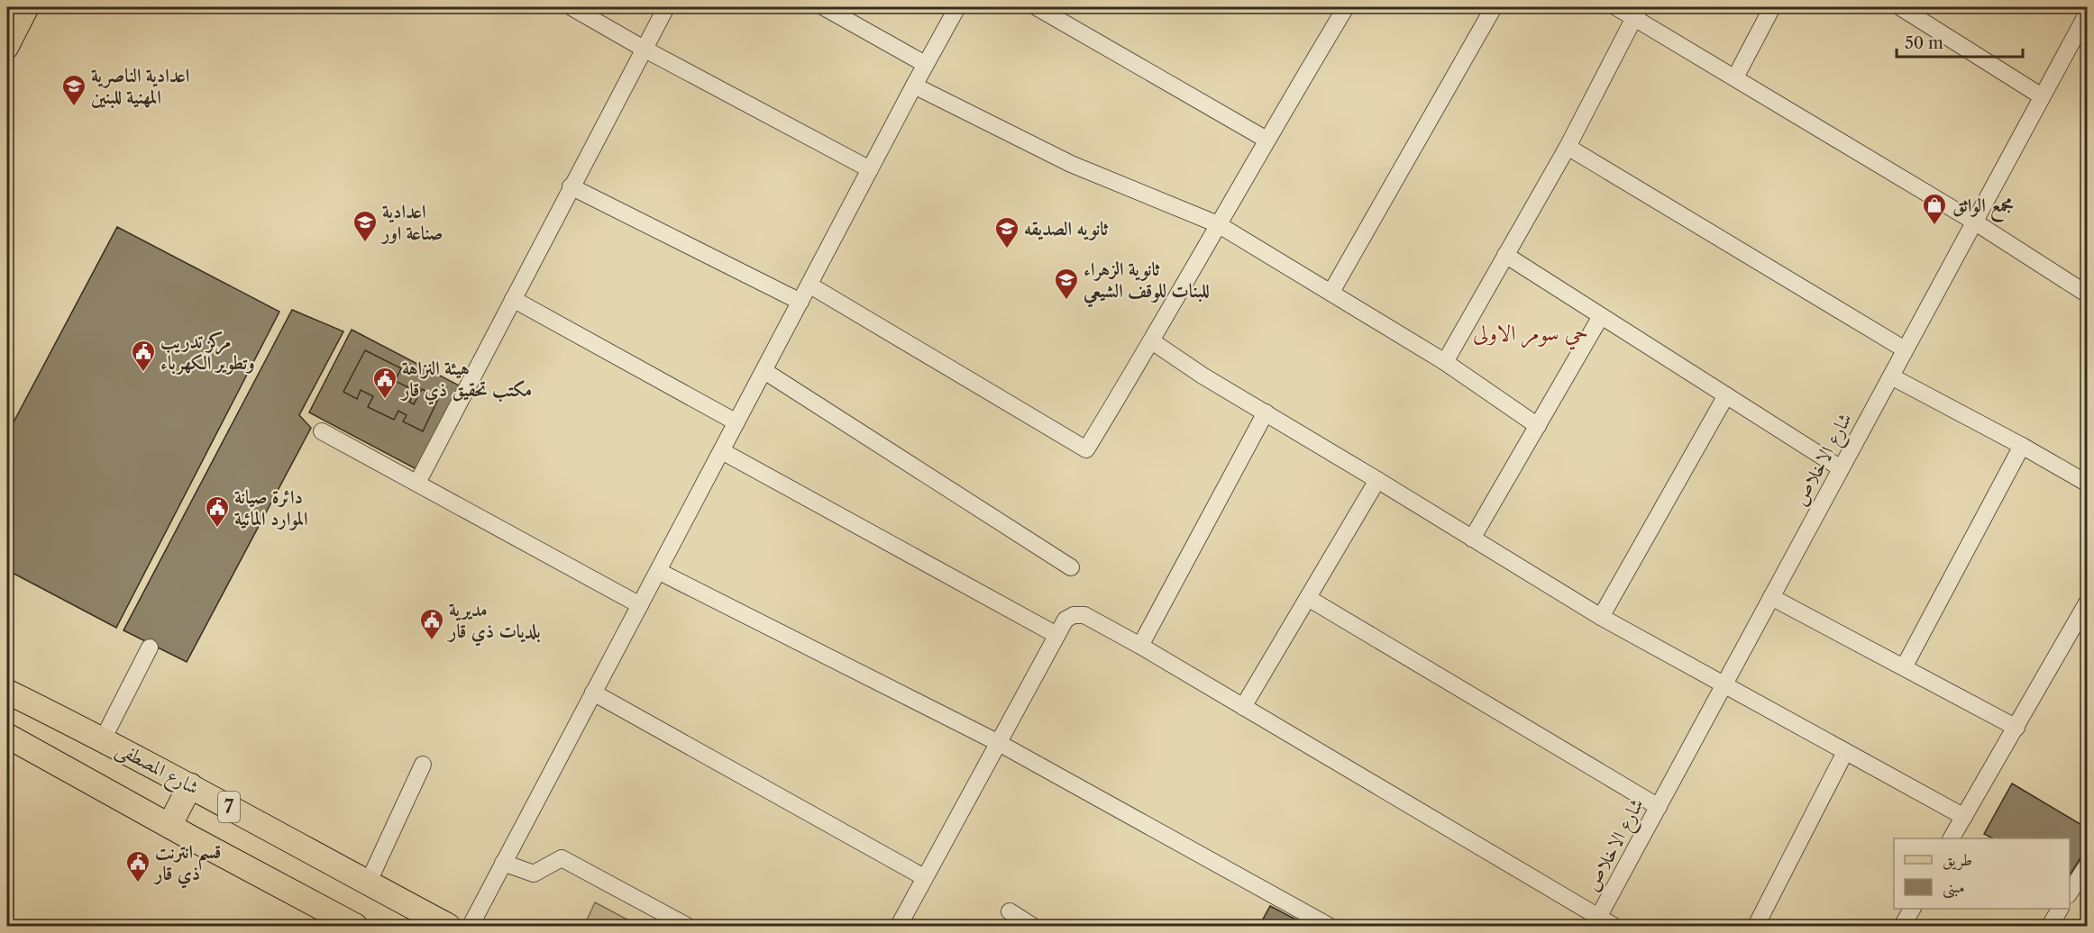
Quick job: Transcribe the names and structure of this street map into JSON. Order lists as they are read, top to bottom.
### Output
{
  "streets": {
    "highway": ["شارع المصطفى", "7"],
    "street": ["شارع الاخلاص"]
  },
  "districts": ["حي سومر الاولى"],
  "places": {
    "school or university": [
      "اعدادية الناصرية المهنية للبنين",
      "اعدادية صناعة اور",
      "ثانويه الصديقه",
      "ثانوية الزهراء للبنات للوقف الشيعي"
    ],
    "shop": ["مجمع الواثق"],
    "public building": [
      "مركز تدريب وتطوير الكهرباء",
      "هيئة النزاهة مكتب تحقيق ذي قار",
      "دائرة صيانة الموارد المائية",
      "مديرية بلديات ذي قار",
      "قسم انترنت ذي قار"
    ]
  },
  "legend": ["طريق", "مبنى"],
  "scale_bar": "50 m"
}
